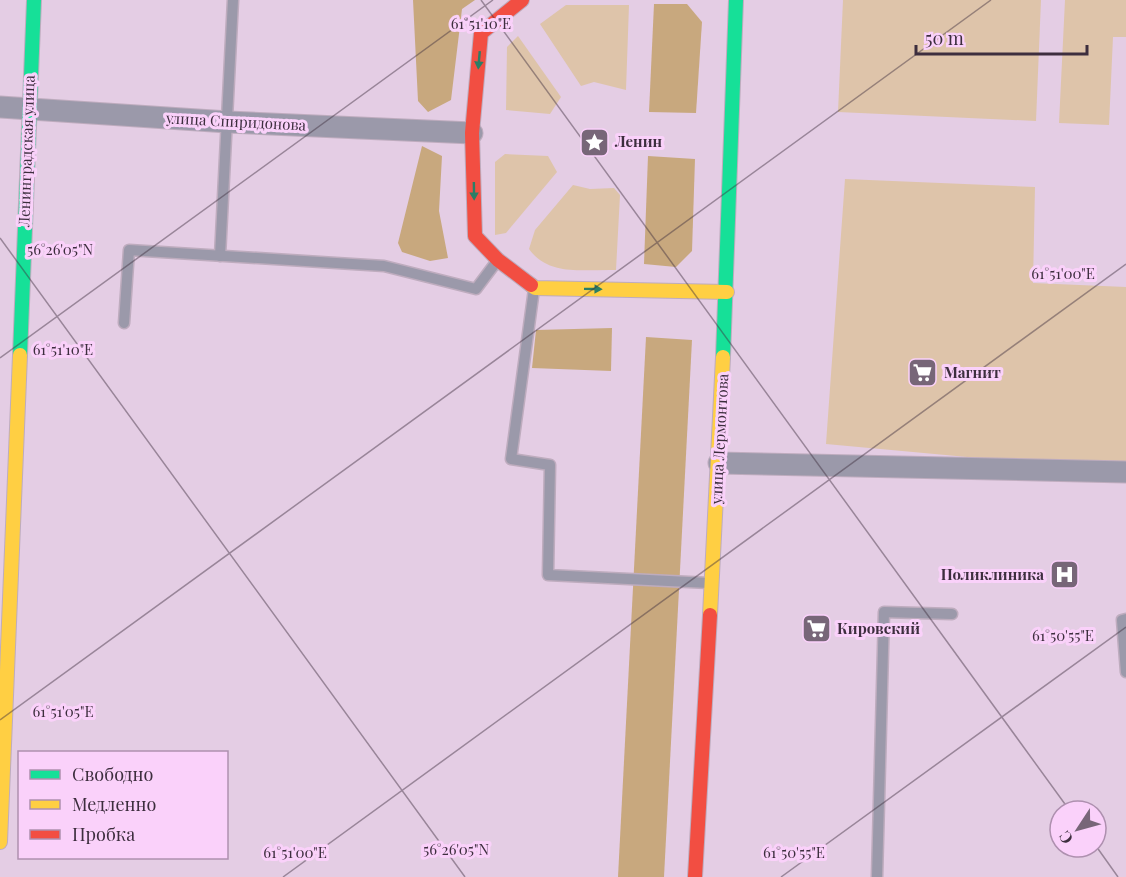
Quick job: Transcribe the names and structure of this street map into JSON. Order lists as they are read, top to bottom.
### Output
{
  "streets": {
    "street": ["улица Спиридонова", "Ленинградская улица", "улица Лермонтова"]
  },
  "crossings": [
    ["улица Спиридонова", "Ленинградская улица"]
  ],
  "places": {
    "place": ["Ленин"],
    "supermarket": ["Магнит", "Кировский"],
    "hospital": ["Поликлиника"]
  },
  "legend": ["Свободно", "Медленно", "Пробка"],
  "scale_bar": "50 m",
  "north": "bottom left",
  "coordinates": [
    "61°51'10\"E",
    "56°26'05\"N",
    "61°51'00\"E",
    "61°50'55\"E",
    "61°51'05\"E"
  ]
}
